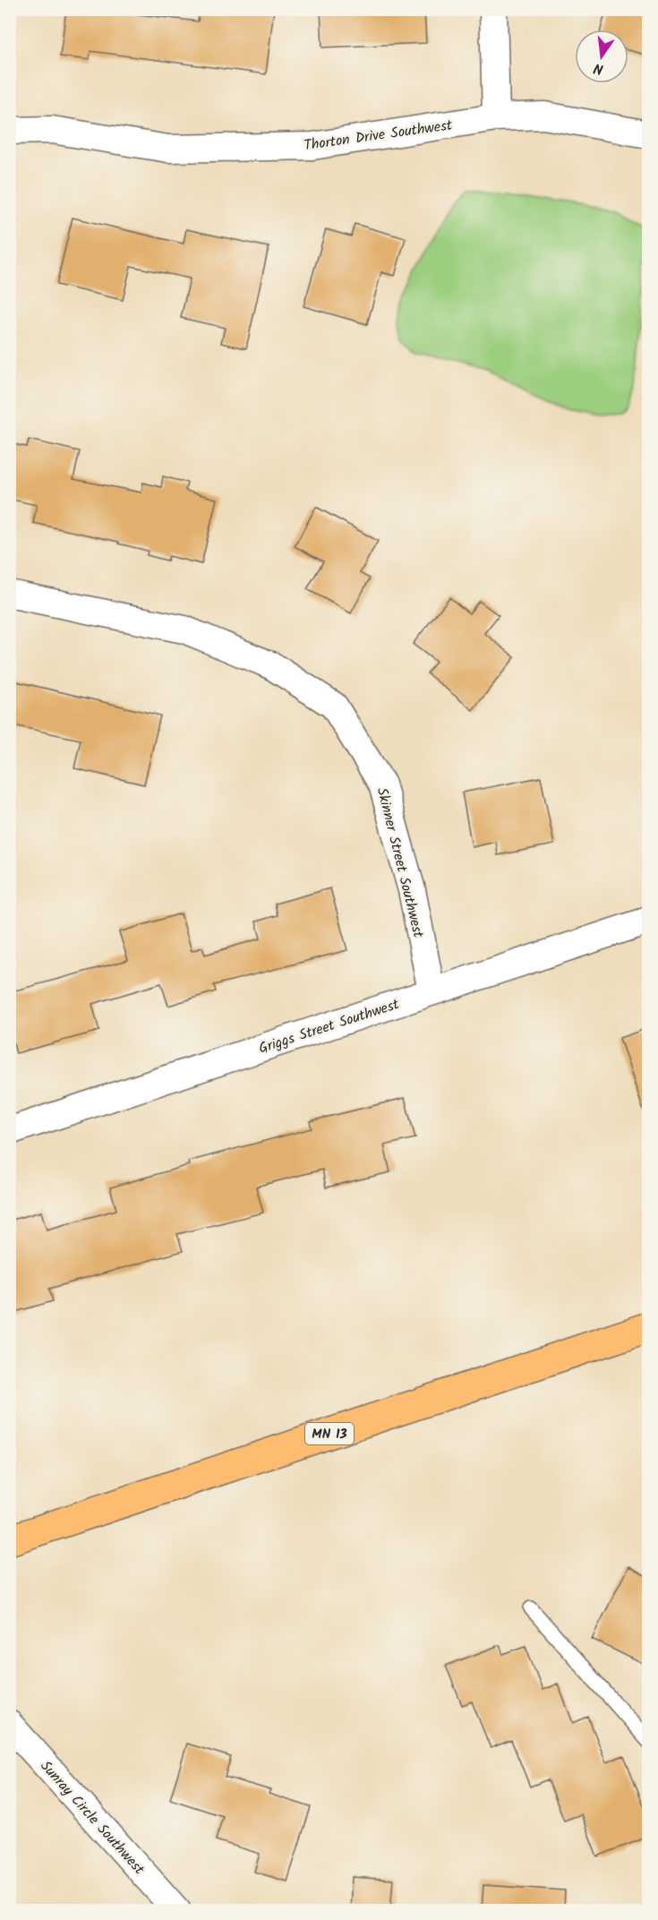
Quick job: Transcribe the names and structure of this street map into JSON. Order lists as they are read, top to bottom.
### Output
{
  "streets": {
    "main road": ["MN 13"],
    "street": [
      "Thorton Drive Southwest",
      "Skinner Street Southwest",
      "Griggs Street Southwest",
      "Sunray Circle Southwest"
    ]
  },
  "crossings": [
    ["Skinner Street Southwest", "Griggs Street Southwest"]
  ],
  "north": "bottom"
}
